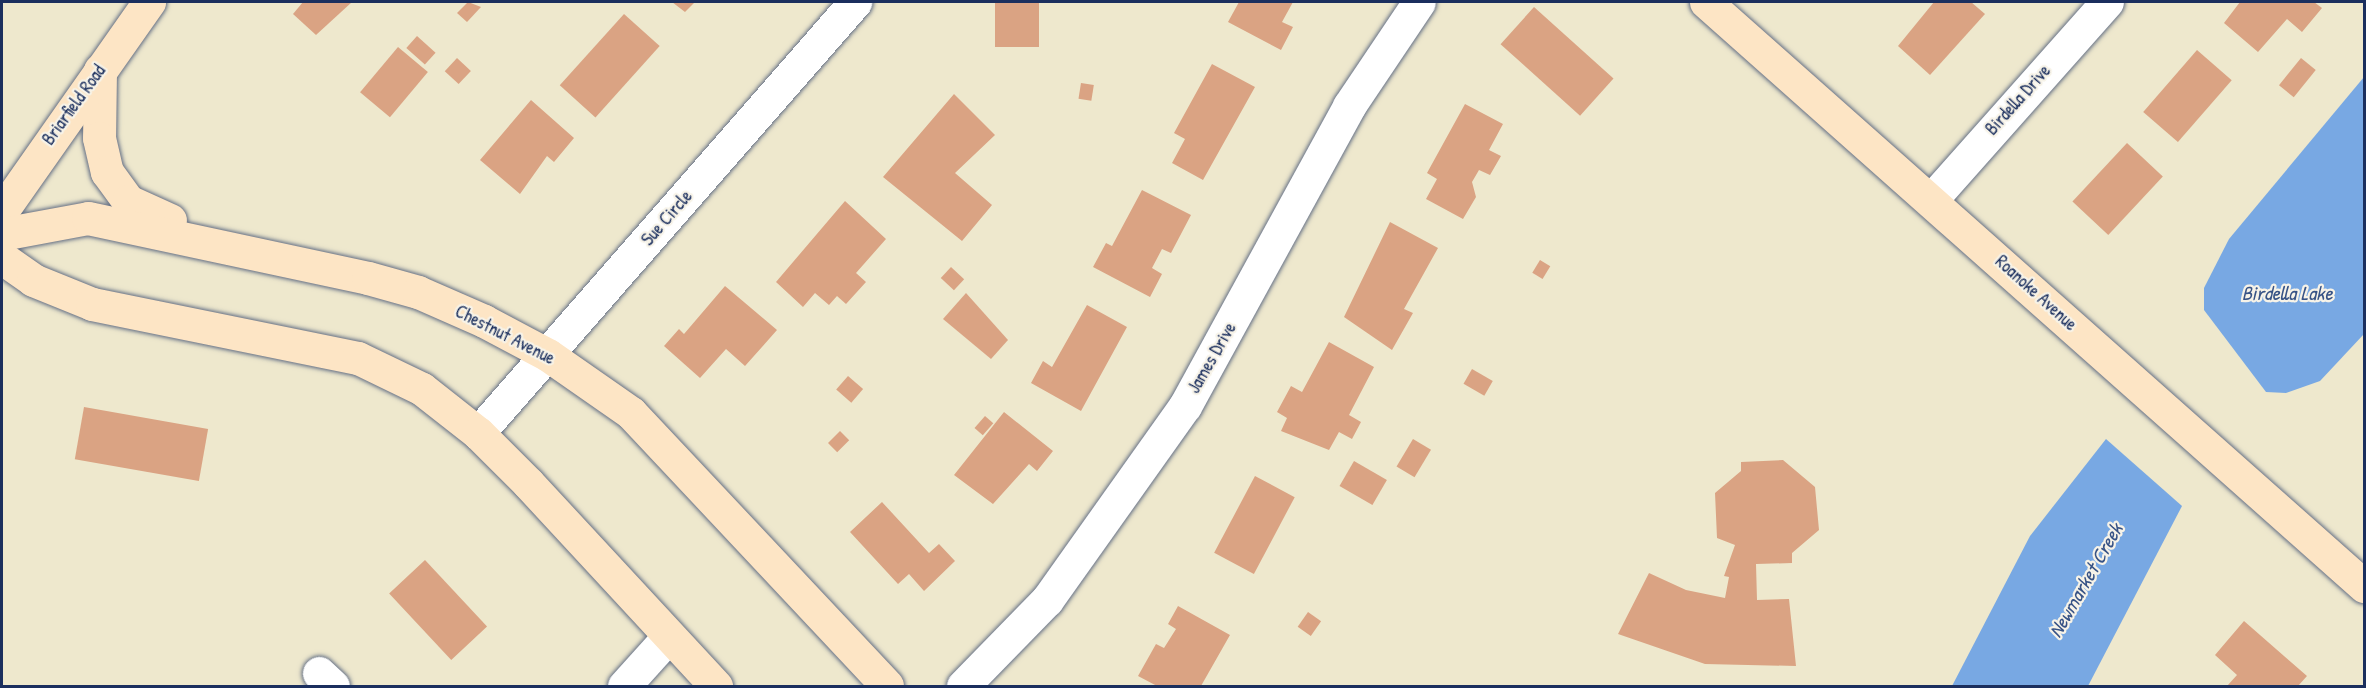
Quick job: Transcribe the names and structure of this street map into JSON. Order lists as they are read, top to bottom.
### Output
{
  "streets": {
    "street": [
      "Birdella Drive",
      "Briarfield Road",
      "Sue Circle",
      "Roanoke Avenue",
      "Chestnut Avenue",
      "James Drive"
    ]
  },
  "crossings": [
    ["Birdella Drive", "Roanoke Avenue"],
    ["Sue Circle", "Chestnut Avenue"]
  ],
  "water": ["Birdella Lake", "Newmarket Creek"]
}
